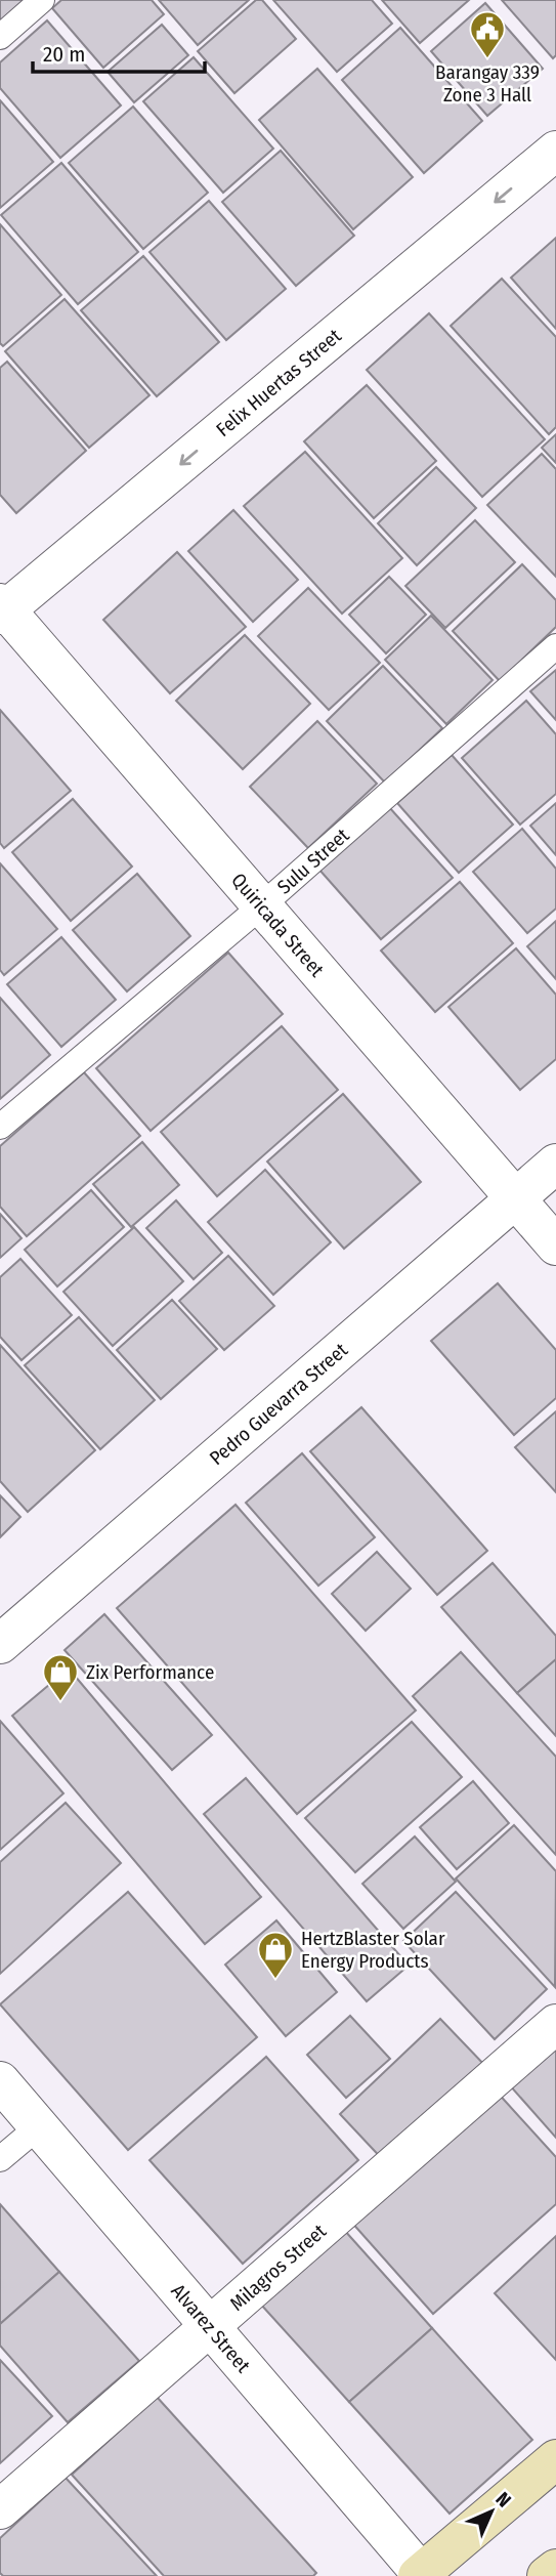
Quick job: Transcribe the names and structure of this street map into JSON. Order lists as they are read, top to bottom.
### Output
{
  "streets": {
    "street": [
      "Felix Huertas Street",
      "Quiricada Street",
      "Pedro Guevarra Street",
      "Milagros Street",
      "Alvarez Street"
    ],
    "lane": ["Sulu Street"]
  },
  "crossings": [
    ["Felix Huertas Street", "Quiricada Street"],
    ["Sulu Street", "Quiricada Street"],
    ["Quiricada Street", "Pedro Guevarra Street"],
    ["Milagros Street", "Alvarez Street"]
  ],
  "one_way": ["Felix Huertas Street"],
  "places": {
    "public building": ["Barangay 339 Zone 3 Hall"],
    "shop": ["Zix Performance", "HertzBlaster Solar Energy Products"]
  },
  "scale_bar": "20 m",
  "north": "top right"
}
